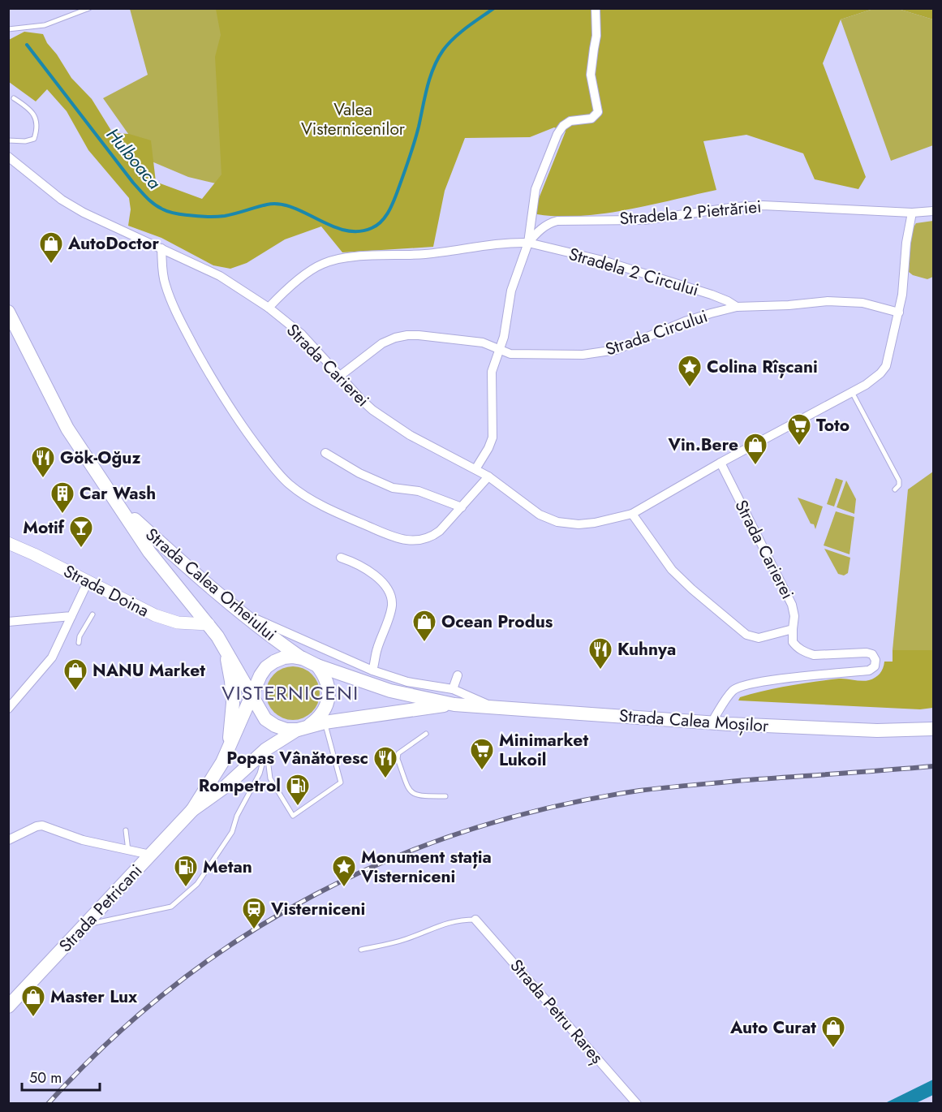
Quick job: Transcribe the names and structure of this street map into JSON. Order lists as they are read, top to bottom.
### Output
{
  "streets": {
    "main road": [
      "Strada Calea Orheiului",
      "Strada Doina",
      "Strada Calea Moșilor",
      "Strada Petricani"
    ],
    "street": [
      "Stradela 2 Pietrăriei",
      "Stradela 2 Circului",
      "Strada Circului",
      "Strada Carierei",
      "Strada Petru Rareș"
    ]
  },
  "crossings": [
    ["Stradela 2 Pietrăriei", "Stradela 2 Circului"],
    ["Stradela 2 Pietrăriei", "Strada Carierei"],
    ["Stradela 2 Circului", "Strada Circului"],
    ["Strada Circului", "Strada Carierei"],
    ["Strada Carierei", "Strada Calea Moșilor"],
    ["Strada Calea Orheiului", "Strada Doina"],
    ["Strada Calea Orheiului", "Strada Petricani"]
  ],
  "districts": ["VISTERNICENI"],
  "water": ["Hulboaca"],
  "parks": ["Valea Visternicenilor"],
  "places": {
    "shop": [
      "AutoDoctor",
      "Vin.Bere",
      "Ocean Produs",
      "NANU Market",
      "Master Lux",
      "Auto Curat"
    ],
    "place": ["Colina Rîșcani", "Monument stația Visterniceni"],
    "supermarket": ["Toto", "Minimarket Lukoil"],
    "restaurant": ["Gök-Oğuz", "Kuhnya", "Popas Vânătoresc"],
    "building": ["Car Wash"],
    "bar": ["Motif"],
    "fuel station": ["Rompetrol", "Metan"],
    "station": ["Visterniceni"]
  },
  "scale_bar": "50 m"
}
